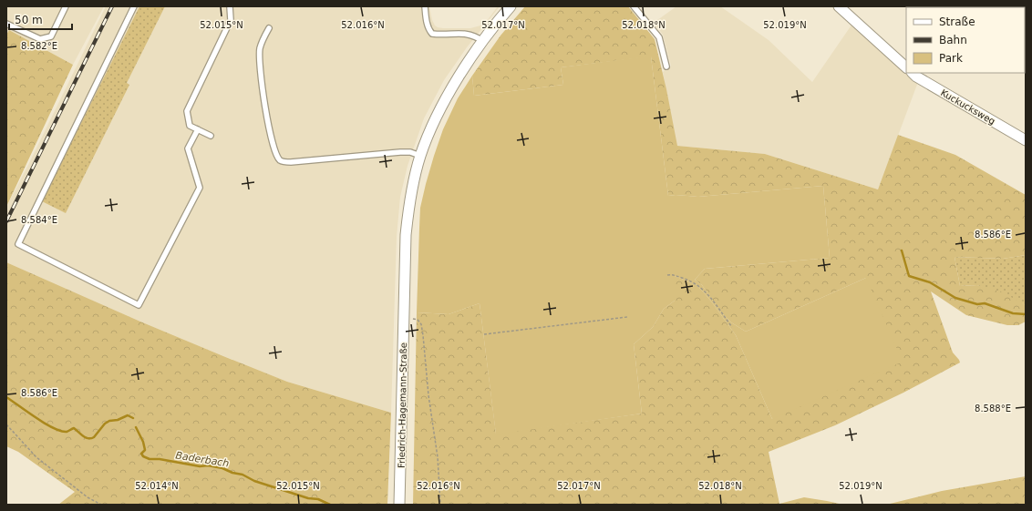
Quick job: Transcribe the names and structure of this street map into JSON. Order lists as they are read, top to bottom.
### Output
{
  "streets": {
    "street": ["Kuckucksweg", "Friedrich-Hagemann-Straße"]
  },
  "water": ["Baderbach"],
  "legend": ["Straße", "Bahn", "Park"],
  "scale_bar": "50 m",
  "coordinates": [
    "52.015°N",
    "52.016°N",
    "52.017°N",
    "52.018°N",
    "52.019°N",
    "8.582°E",
    "8.584°E",
    "8.586°E",
    "8.588°E",
    "52.014°N"
  ]
}
